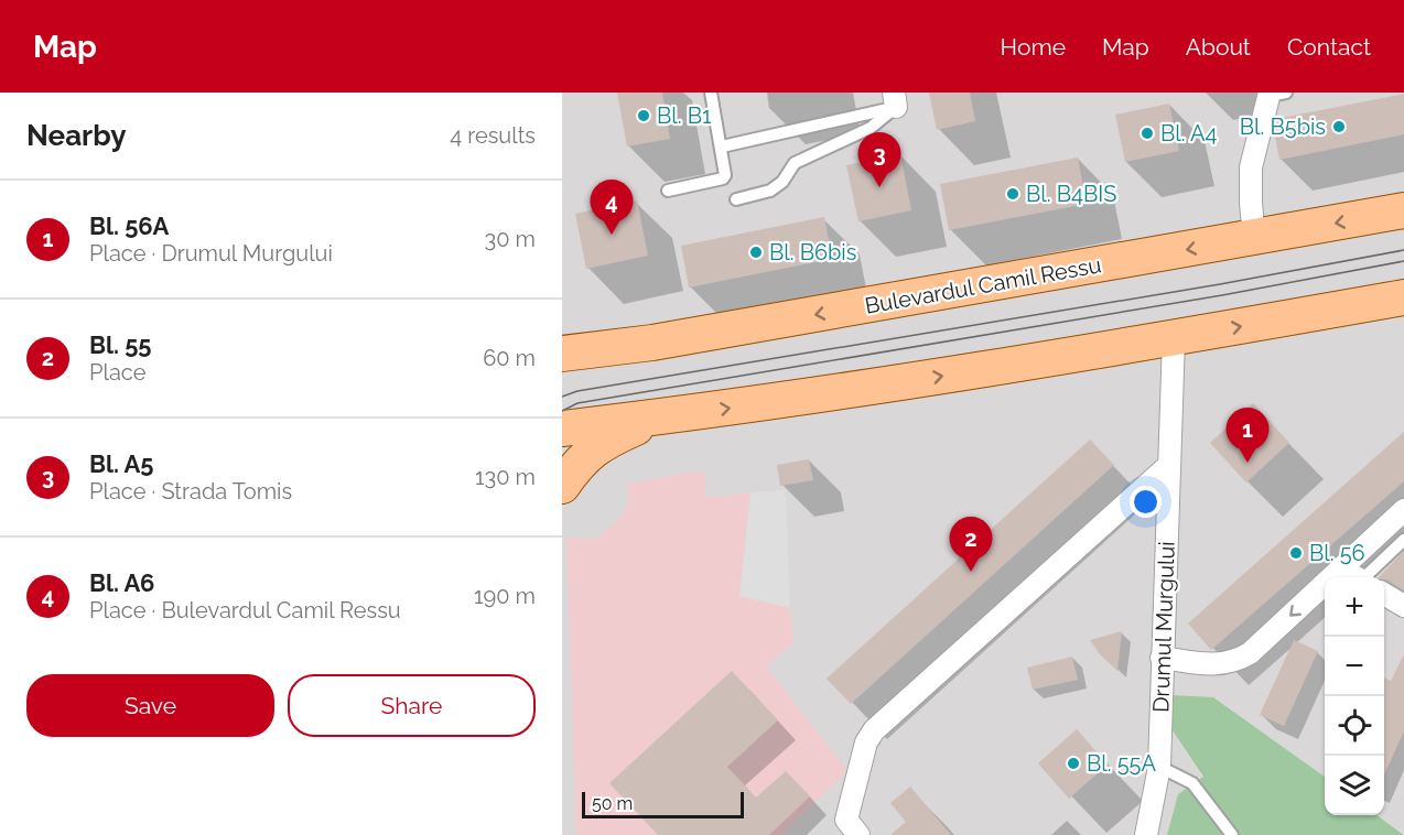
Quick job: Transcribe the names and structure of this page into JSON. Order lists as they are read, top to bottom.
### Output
{
  "streets": {
    "main road": ["Bulevardul Camil Ressu"],
    "street": ["Drumul Murgului"]
  },
  "places": [
    "Bl. B1",
    "Bl. B5bis",
    "Bl. A4",
    "Bl. B4BIS",
    "Bl. B6bis",
    "Bl. 56",
    "Bl. 55A"
  ],
  "scale_bar": "50 m",
  "page": {
    "header": "Map",
    "nav": [
      "Home",
      "Map",
      "About",
      "Contact"
    ],
    "heading": ["Nearby", "4 results"],
    "pins": [
      "3",
      "4",
      "1",
      "2"
    ],
    "list": [
      {
        "mark": "1",
        "name": "Bl. 56A",
        "note": "Place · Drumul Murgului",
        "value": "30 m"
      },
      {
        "mark": "2",
        "name": "Bl. 55",
        "note": "Place",
        "value": "60 m"
      },
      {
        "mark": "3",
        "name": "Bl. A5",
        "note": "Place · Strada Tomis",
        "value": "130 m"
      },
      {
        "mark": "4",
        "name": "Bl. A6",
        "note": "Place · Bulevardul Camil Ressu",
        "value": "190 m"
      }
    ],
    "map_buttons": ["+", "−"],
    "buttons": ["Save", "Share"],
    "scale": "50 m"
  }
}
